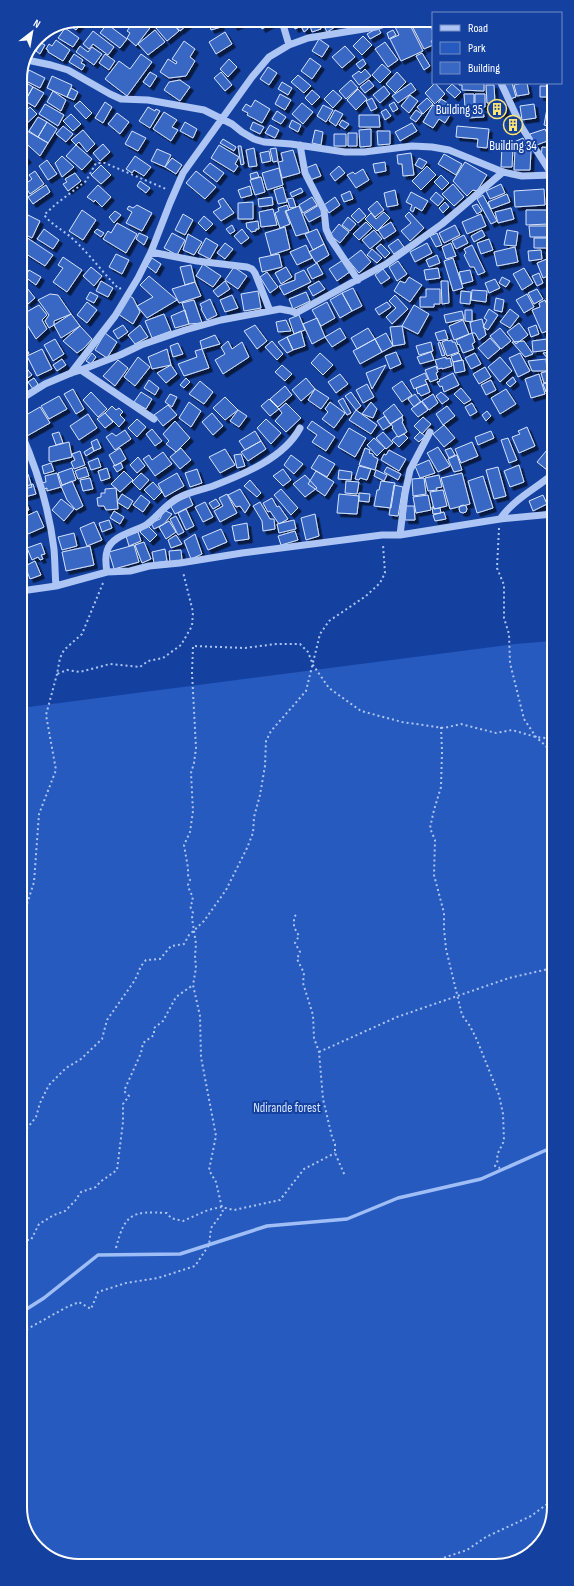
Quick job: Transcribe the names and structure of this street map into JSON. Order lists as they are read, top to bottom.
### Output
{
  "parks": ["Ndirande forest"],
  "places": {
    "building": ["Building 35", "Building 34"]
  },
  "legend": ["Road", "Park", "Building"],
  "north": "top right"
}
